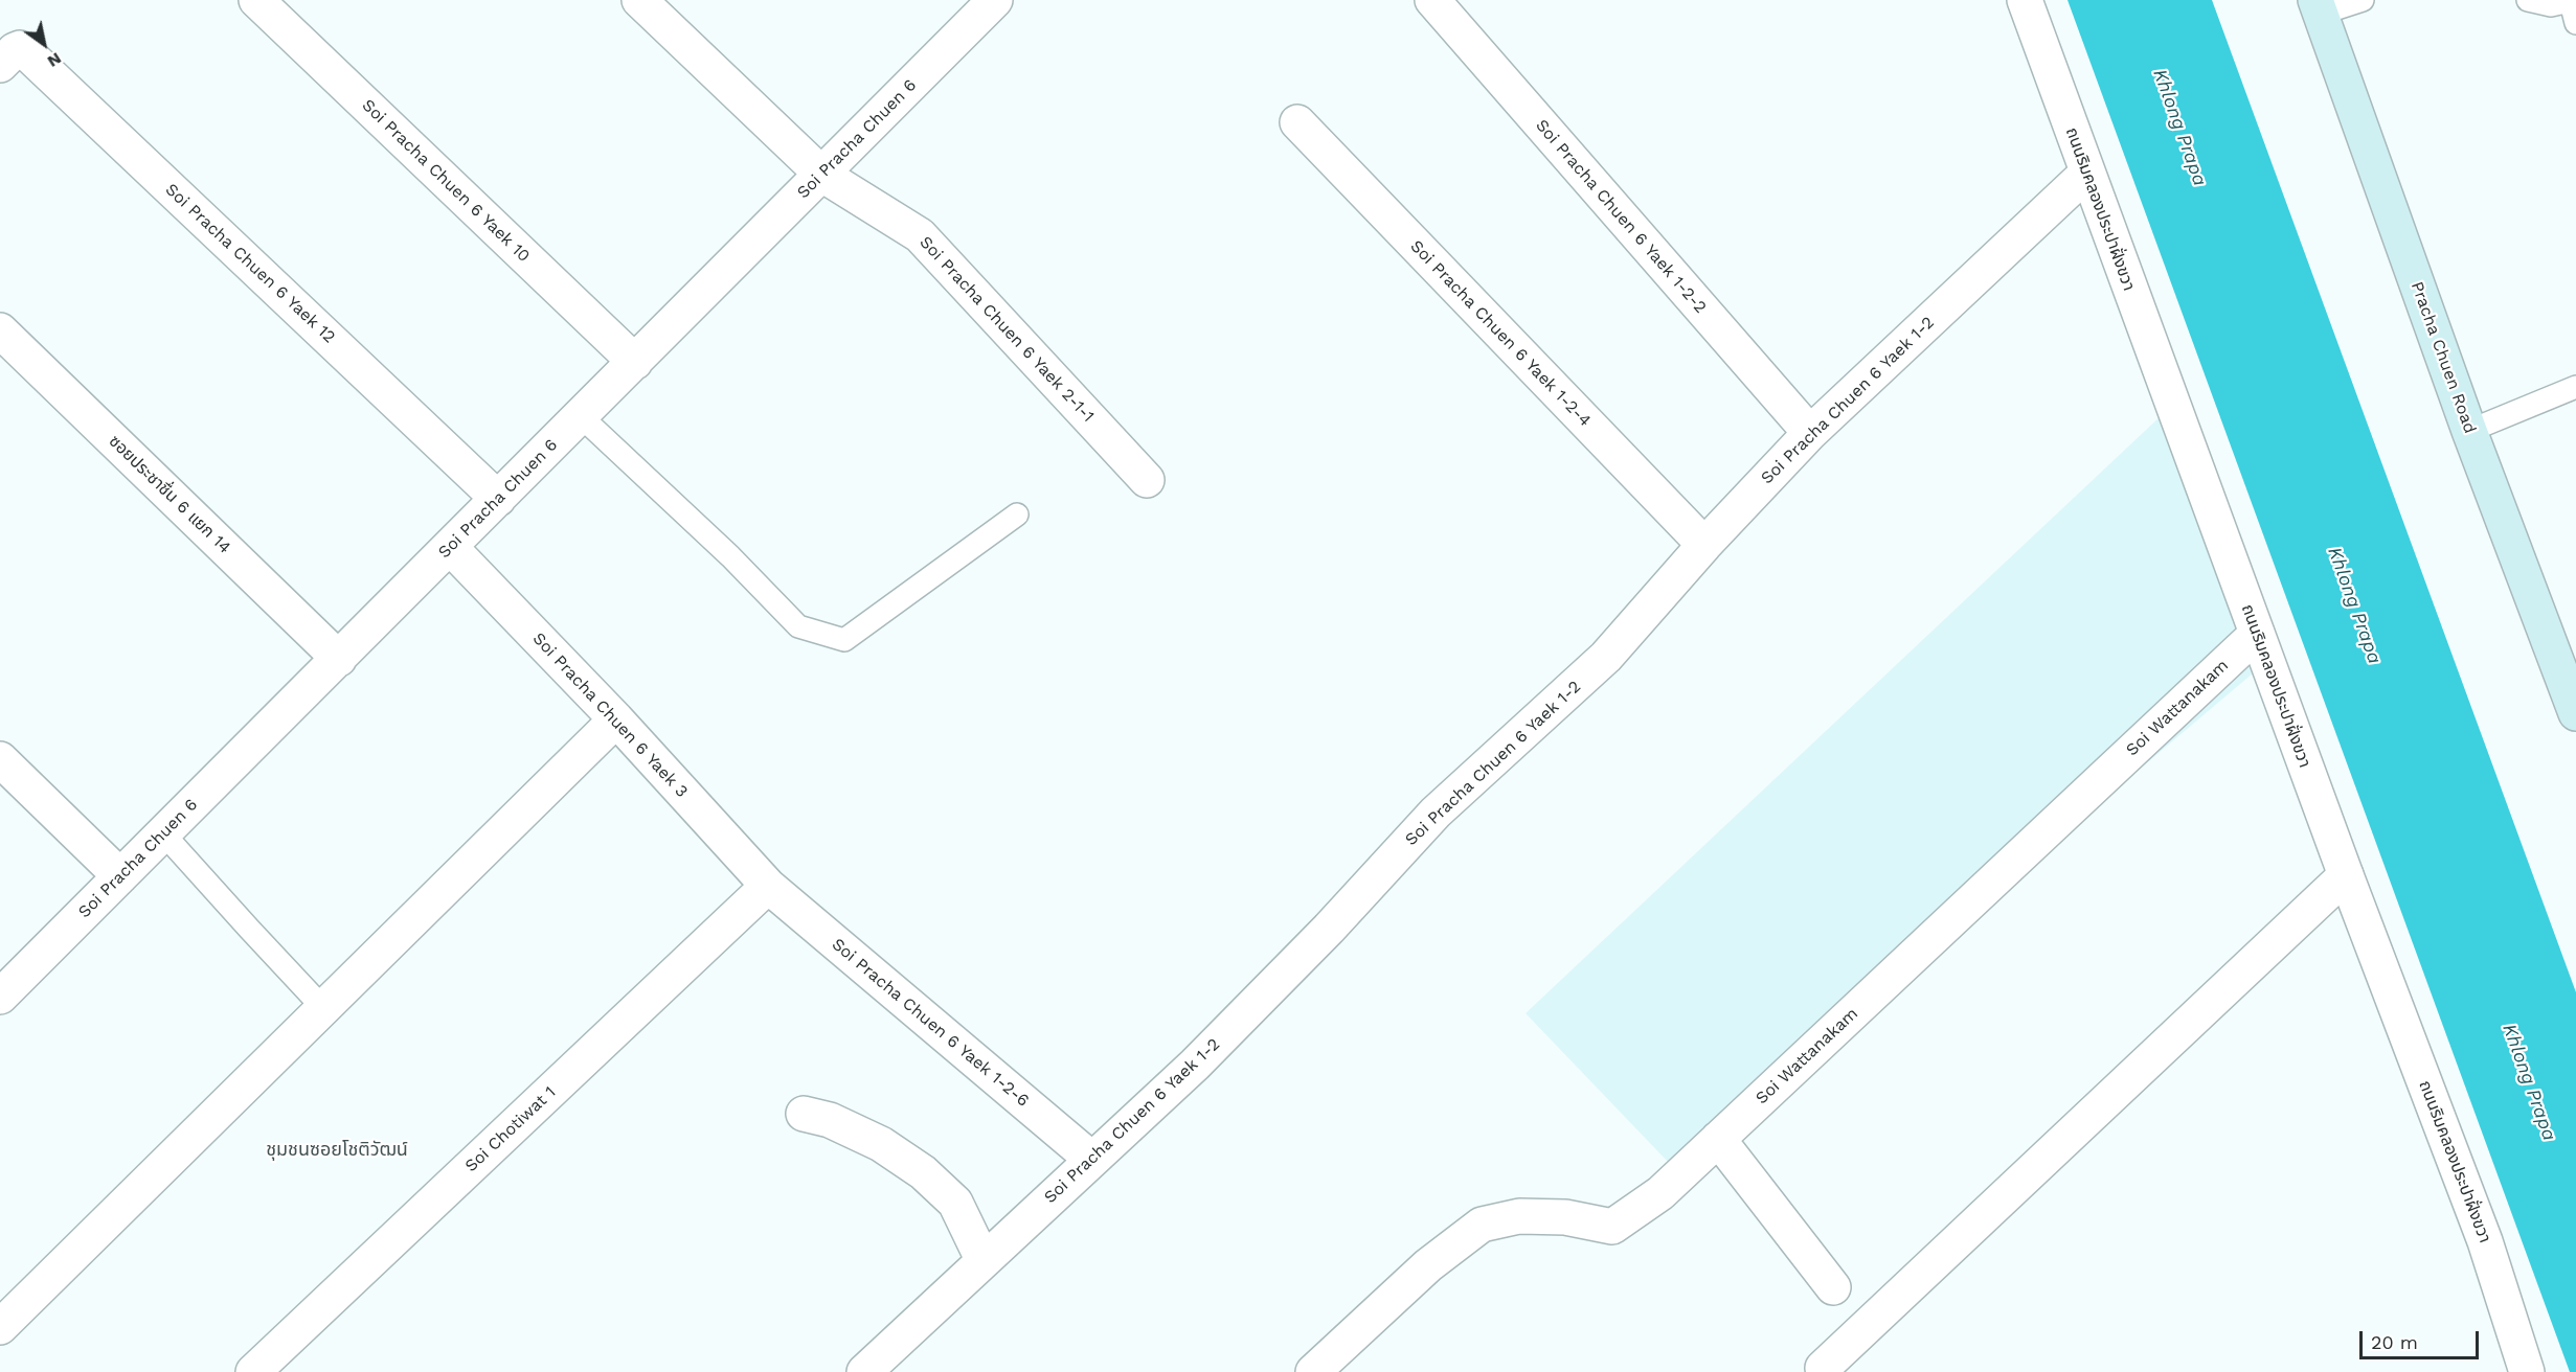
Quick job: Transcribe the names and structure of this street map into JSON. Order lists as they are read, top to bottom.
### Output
{
  "streets": {
    "main road": ["Pracha Chuen Road"],
    "street": [
      "Soi Pracha Chuen 6",
      "Soi Pracha Chuen 6 Yaek 10",
      "ถนนริมคลองประปาฝั่งขวา",
      "Soi Pracha Chuen 6 Yaek 1-2-2",
      "Soi Pracha Chuen 6 Yaek 12",
      "Soi Pracha Chuen 6 Yaek 2-1-1",
      "Soi Pracha Chuen 6 Yaek 1-2-4",
      "Soi Pracha Chuen 6 Yaek 1-2",
      "ซอยประชาชื่น 6 แยก 14",
      "Soi Wattanakam",
      "Soi Pracha Chuen 6 Yaek 3",
      "Soi Pracha Chuen 6 Yaek 1-2-6",
      "Soi Chotiwat 1"
    ]
  },
  "crossings": [
    ["Soi Pracha Chuen 6", "Soi Pracha Chuen 6 Yaek 10"],
    ["Soi Pracha Chuen 6", "Soi Pracha Chuen 6 Yaek 12"],
    ["Soi Pracha Chuen 6", "Soi Pracha Chuen 6 Yaek 2-1-1"],
    ["Soi Pracha Chuen 6", "ซอยประชาชื่น 6 แยก 14"],
    ["Soi Pracha Chuen 6", "Soi Pracha Chuen 6 Yaek 3"],
    ["ถนนริมคลองประปาฝั่งขวา", "Soi Pracha Chuen 6 Yaek 1-2"],
    ["ถนนริมคลองประปาฝั่งขวา", "Soi Wattanakam"],
    ["Soi Pracha Chuen 6 Yaek 1-2-2", "Soi Pracha Chuen 6 Yaek 1-2"],
    ["Soi Pracha Chuen 6 Yaek 1-2-4", "Soi Pracha Chuen 6 Yaek 1-2"],
    ["Soi Pracha Chuen 6 Yaek 1-2", "Soi Pracha Chuen 6 Yaek 1-2-6"],
    ["Soi Pracha Chuen 6 Yaek 3", "Soi Pracha Chuen 6 Yaek 1-2-6"],
    ["Soi Pracha Chuen 6 Yaek 3", "Soi Chotiwat 1"],
    ["Soi Pracha Chuen 6 Yaek 1-2-6", "Soi Chotiwat 1"]
  ],
  "districts": ["ชุมชนซอยโชติวัฒน์"],
  "water": ["Khlong Prapa"],
  "scale_bar": "20 m",
  "north": "bottom right"
}
